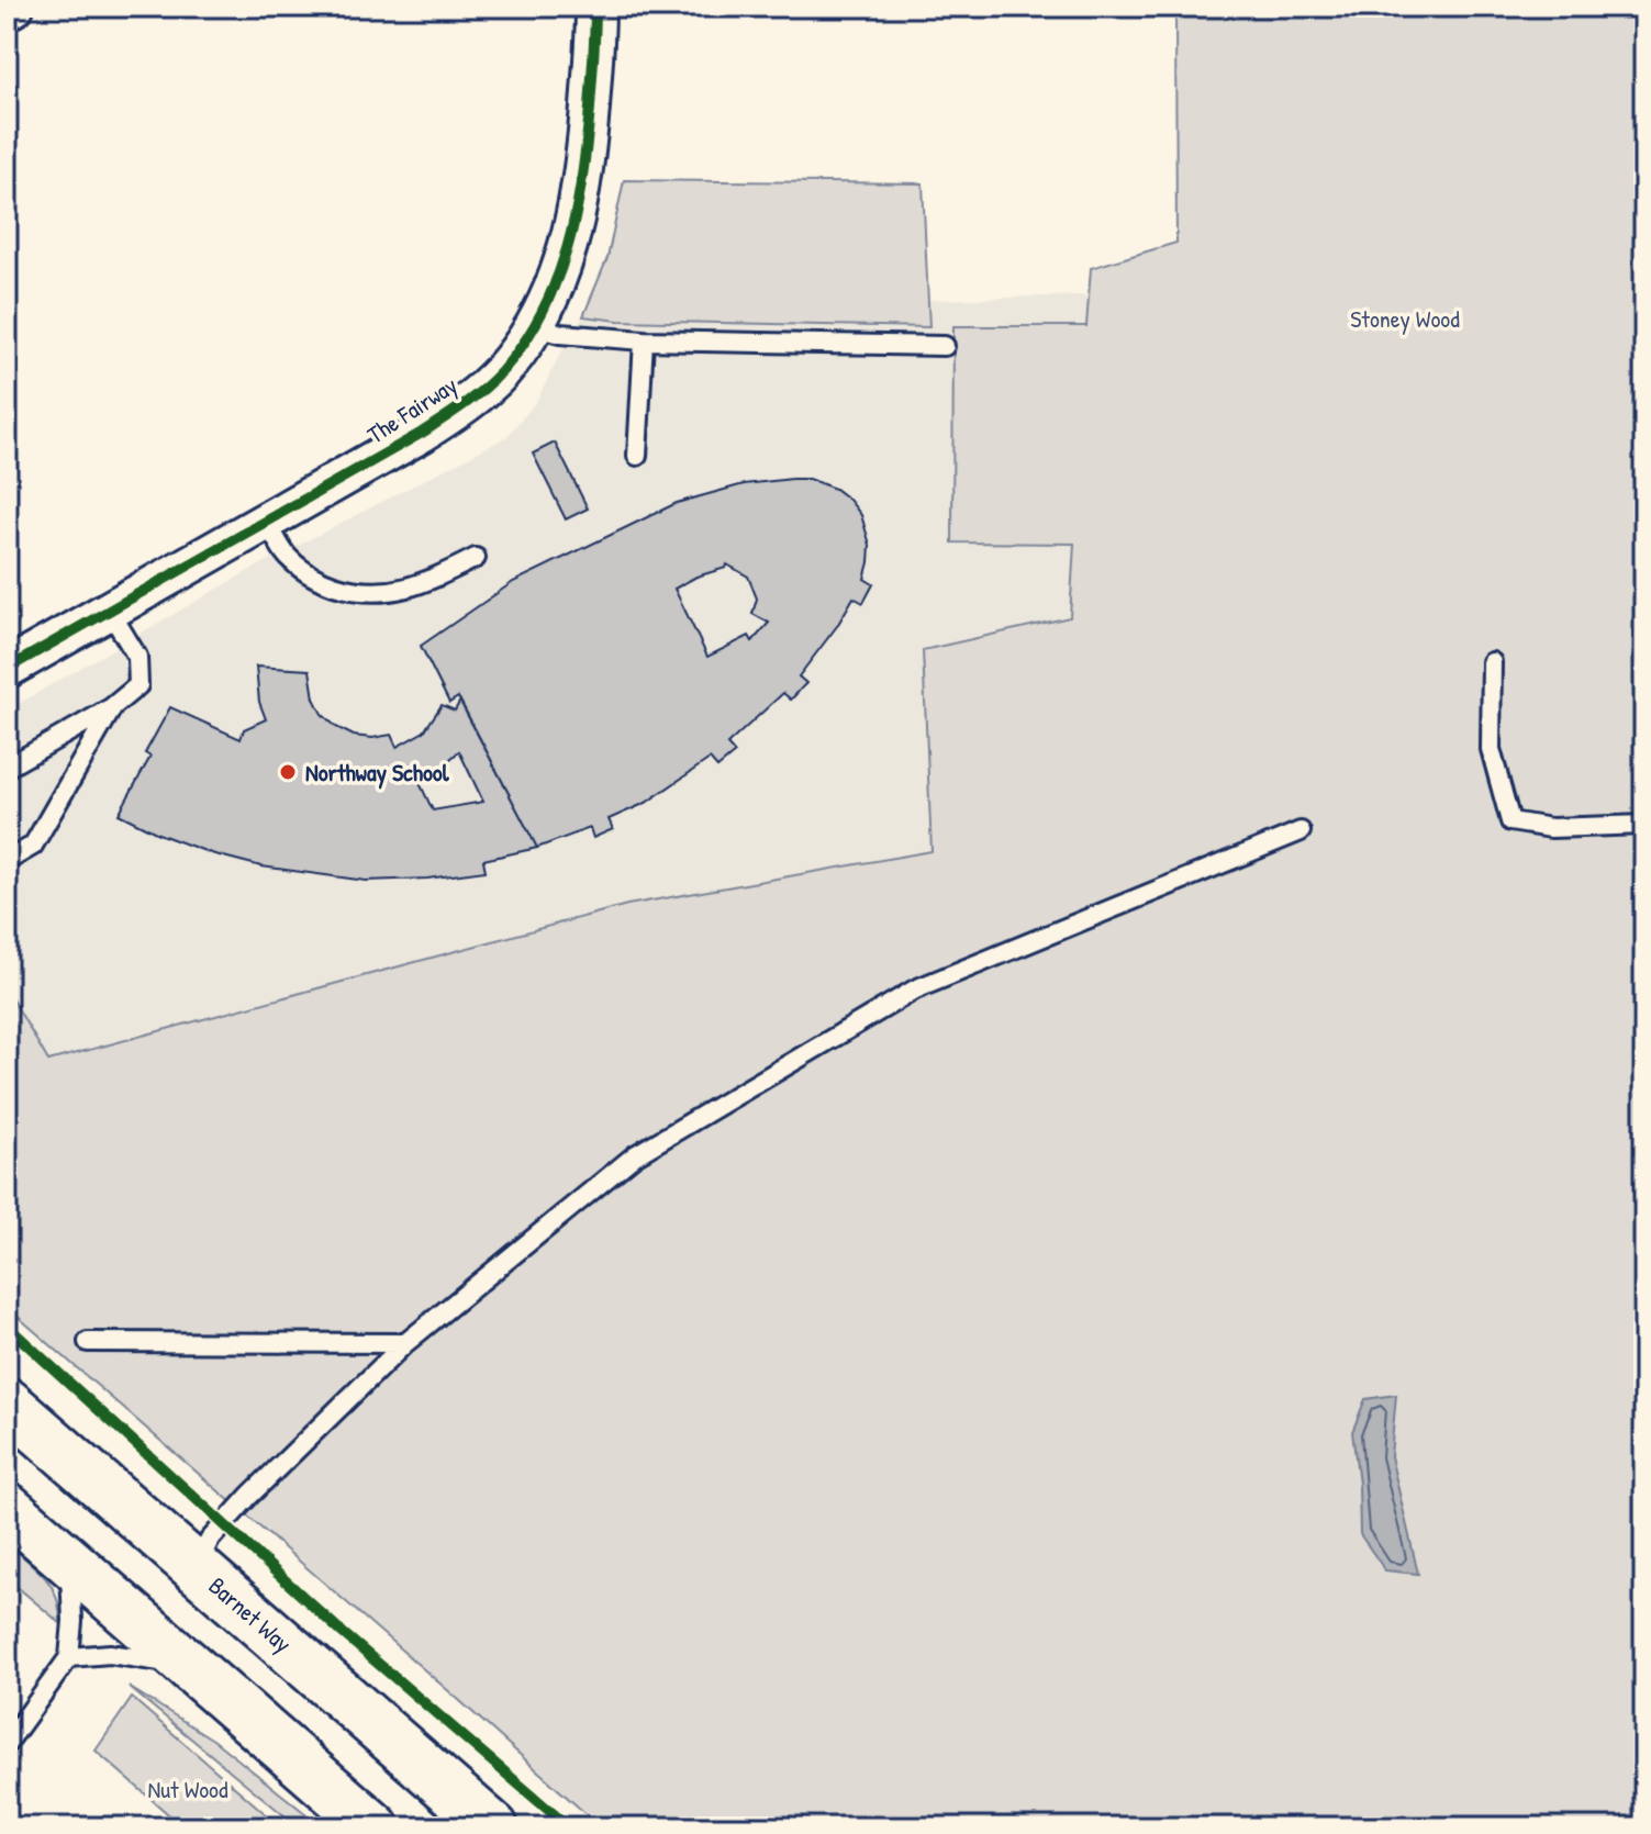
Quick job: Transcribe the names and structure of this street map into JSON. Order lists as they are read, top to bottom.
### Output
{
  "streets": {
    "highway": ["Barnet Way"],
    "street": ["The Fairway"]
  },
  "parks": ["Stoney Wood", "Nut Wood"],
  "places": ["Northway School"]
}
